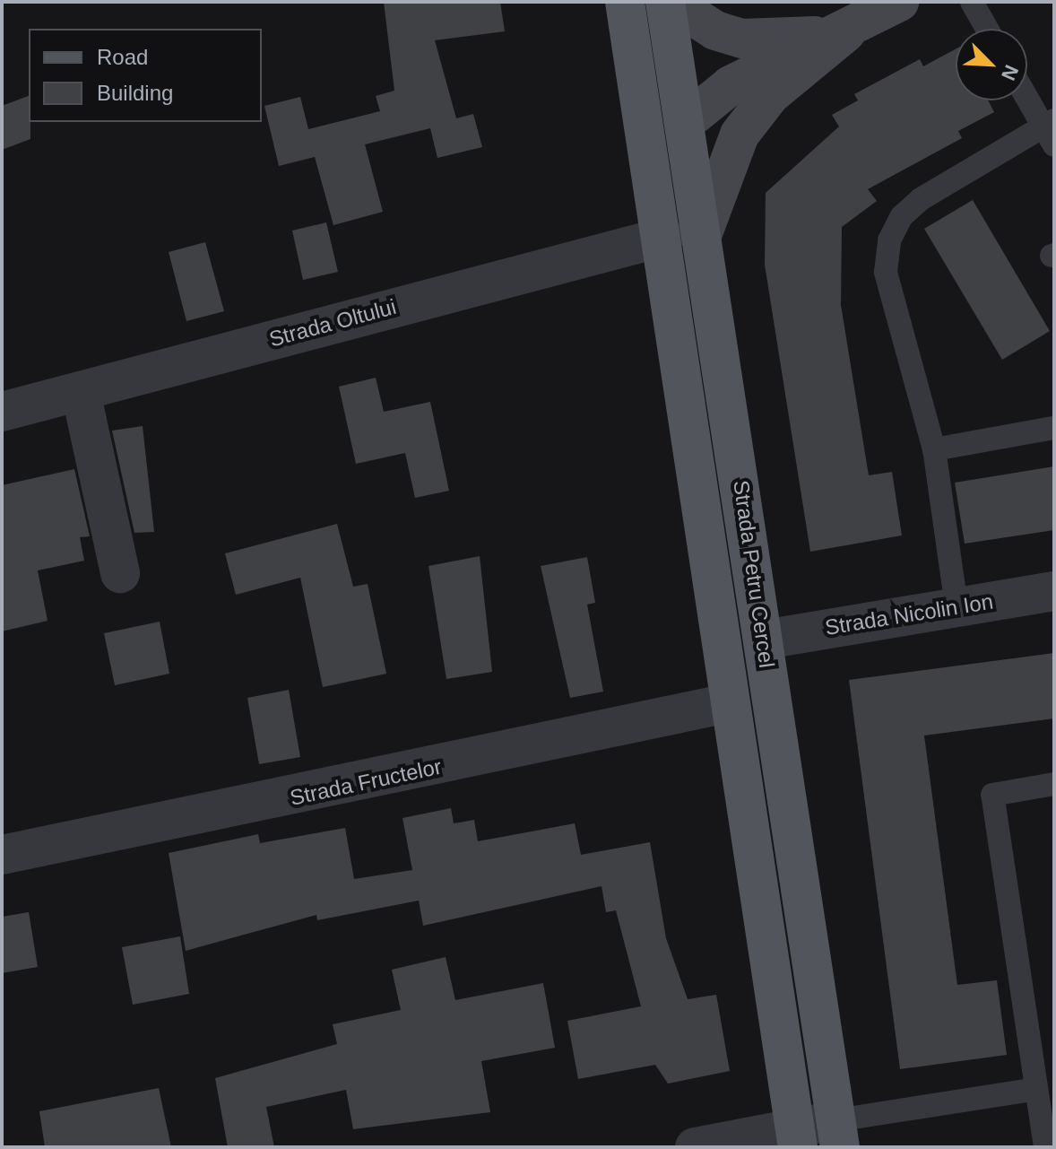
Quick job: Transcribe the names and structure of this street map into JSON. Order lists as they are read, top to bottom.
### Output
{
  "streets": {
    "main road": ["Strada Petru Cercel"],
    "street": ["Strada Oltului", "Strada Nicolin Ion", "Strada Fructelor"]
  },
  "crossings": [
    ["Strada Oltului", "Strada Petru Cercel"],
    ["Strada Petru Cercel", "Strada Nicolin Ion"],
    ["Strada Petru Cercel", "Strada Fructelor"]
  ],
  "legend": ["Road", "Building"],
  "north": "bottom right"
}
